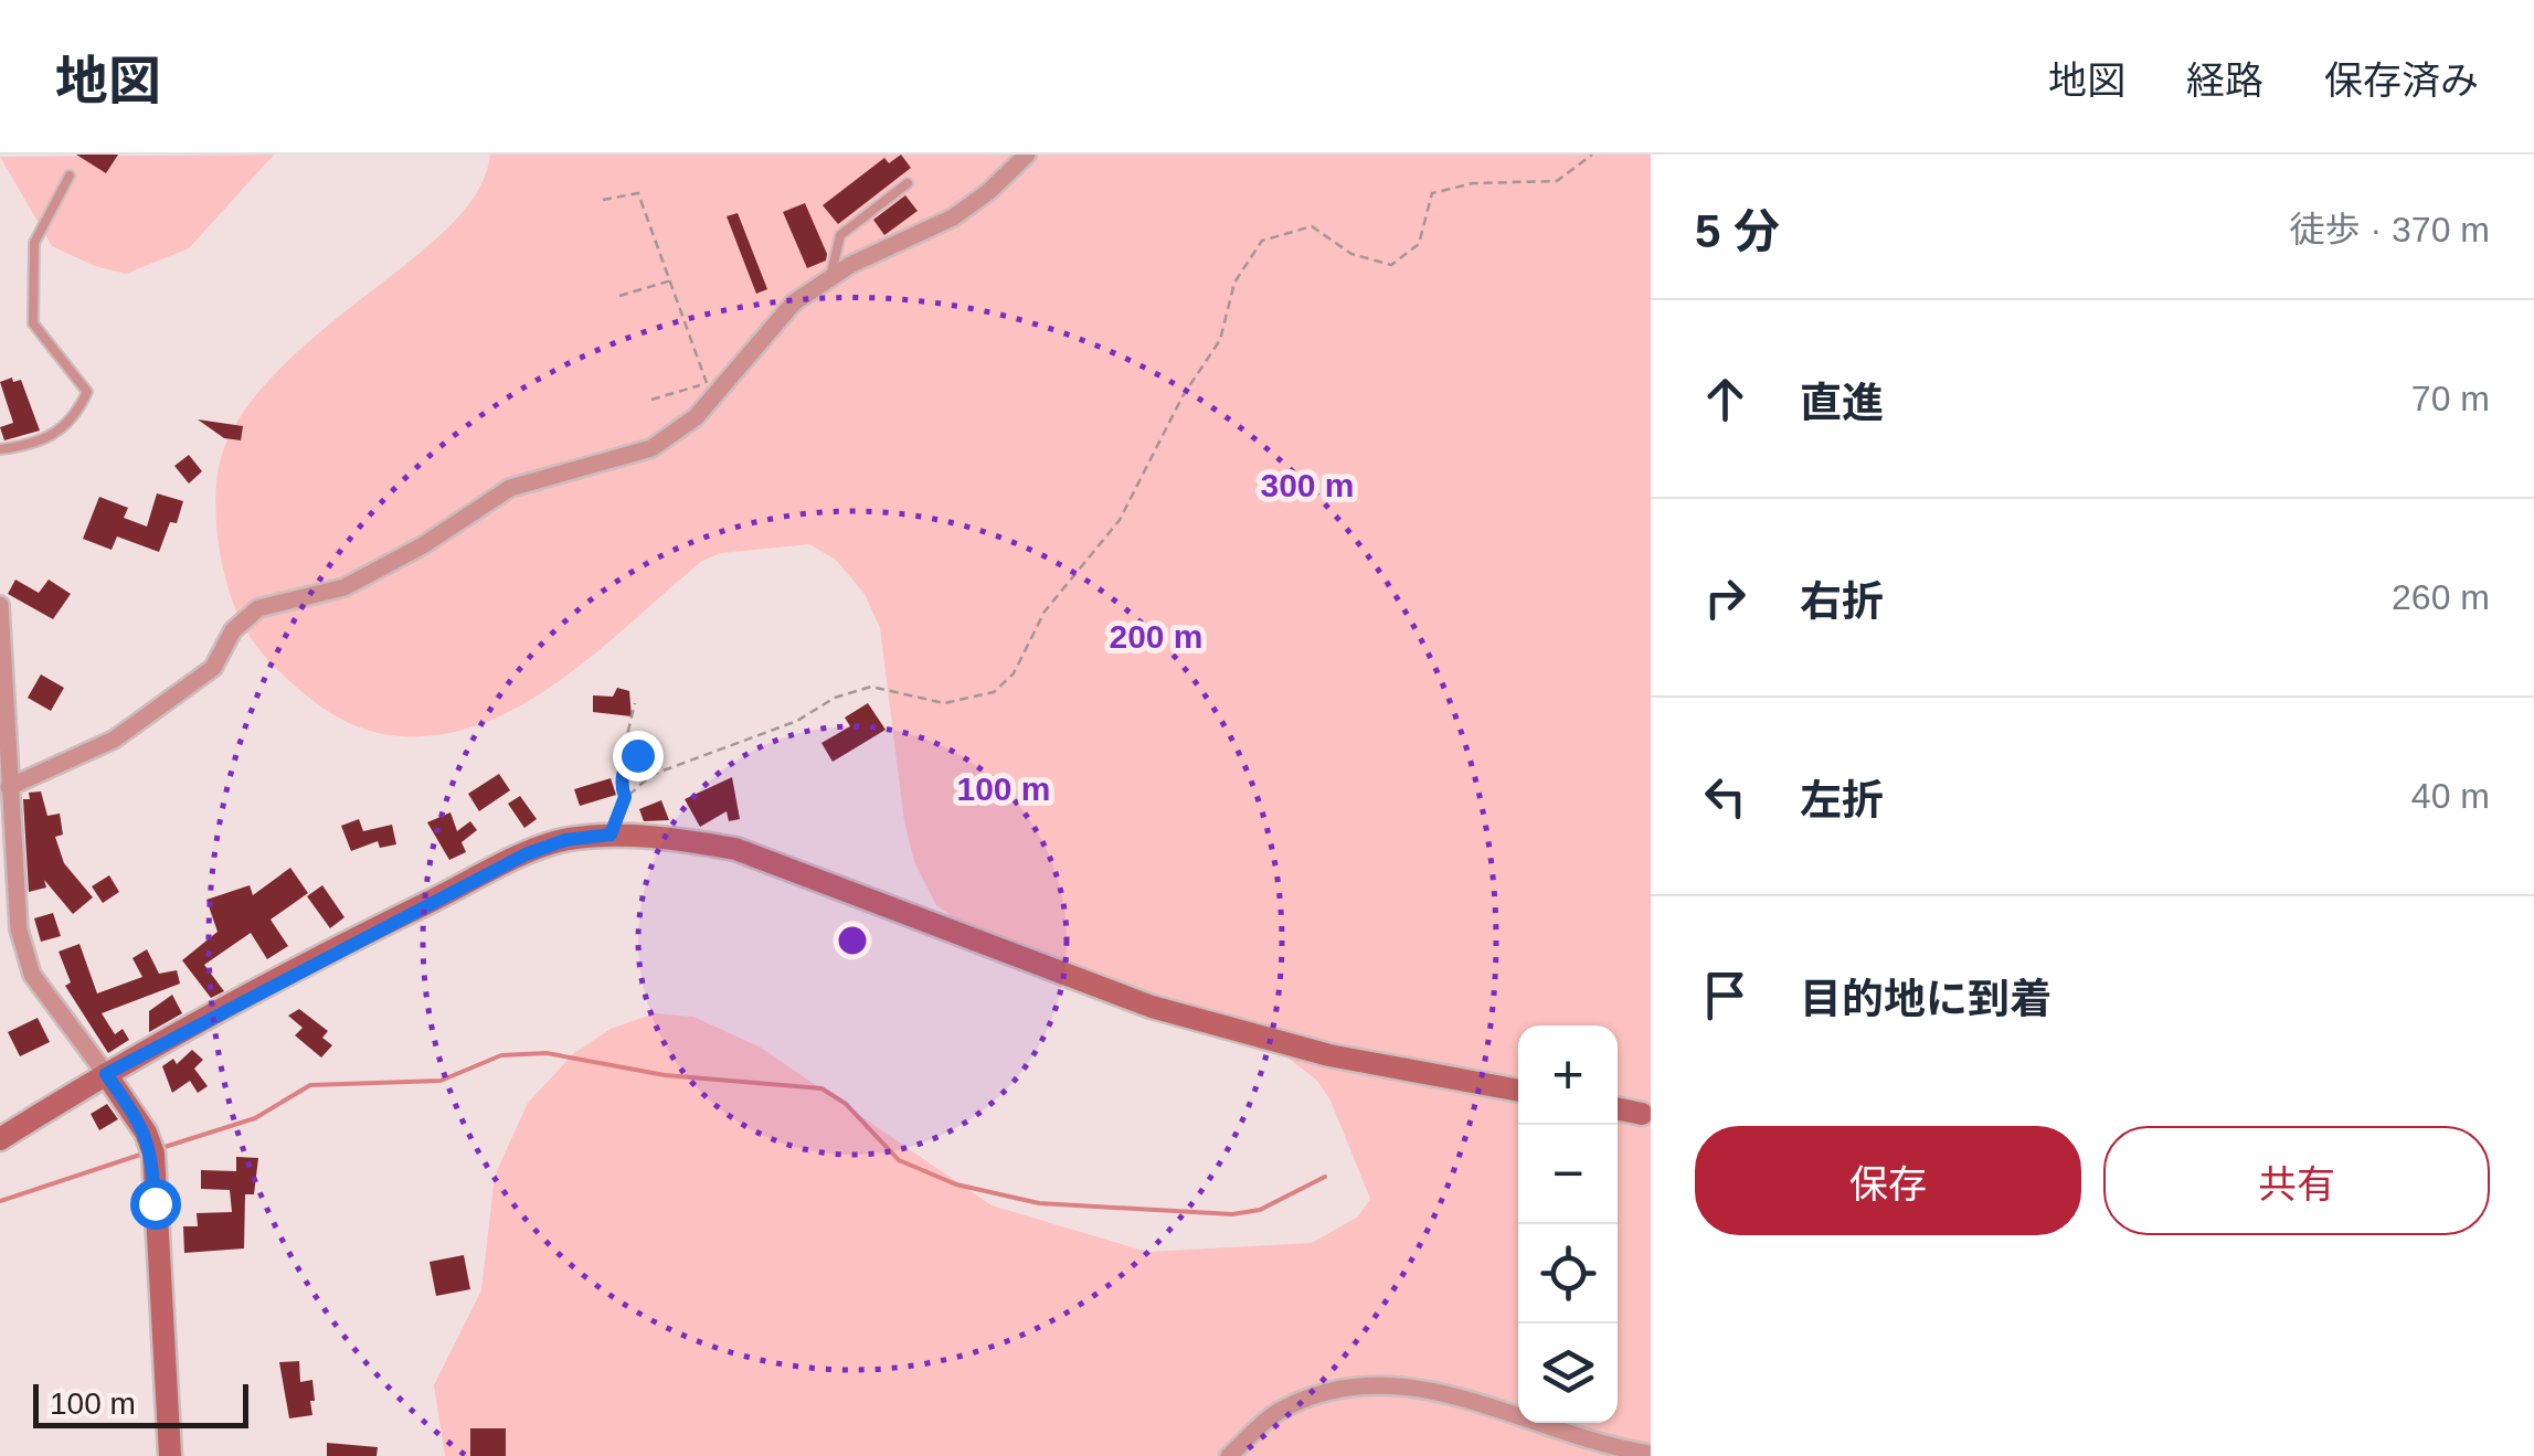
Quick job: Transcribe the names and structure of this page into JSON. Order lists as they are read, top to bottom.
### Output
{
  "scale_bar": "100 m",
  "page": {
    "header": "地図",
    "nav": ["地図", "経路", "保存済み"],
    "heading": ["5 分", "徒歩 · 370 m"],
    "list": [
      ["直進", "70 m"],
      ["右折", "260 m"],
      ["左折", "40 m"],
      "目的地に到着"
    ],
    "map_buttons": ["+", "−"],
    "buttons": ["保存", "共有"],
    "scale": "100 m"
  },
  "rings": ["300 m", "200 m", "100 m"]
}
